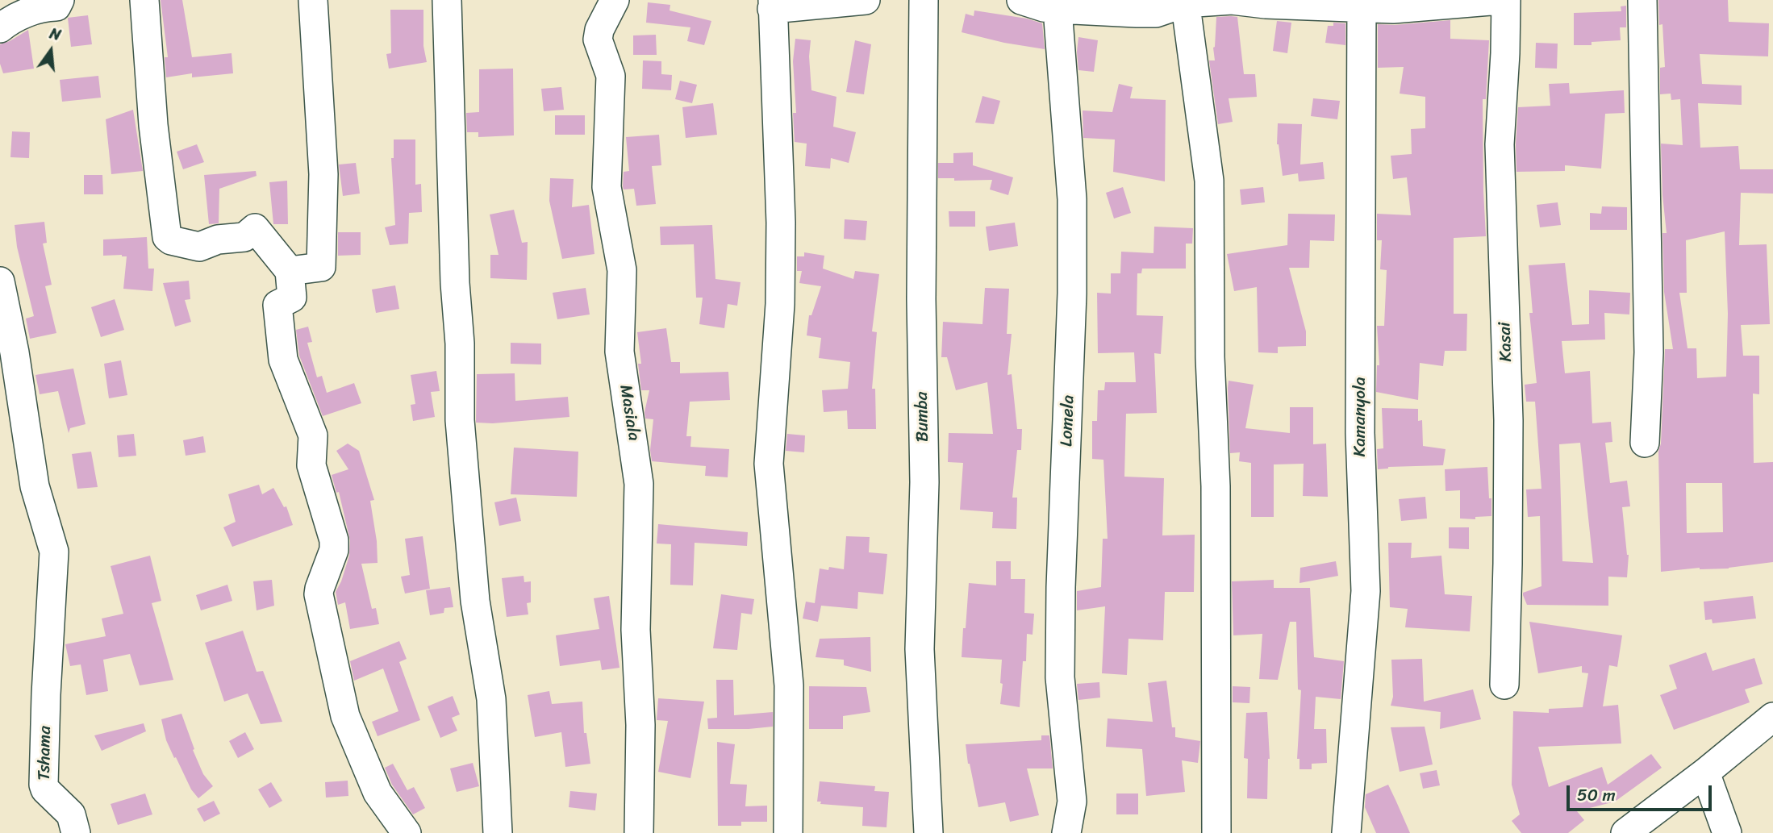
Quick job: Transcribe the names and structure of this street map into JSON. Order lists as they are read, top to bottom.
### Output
{
  "streets": {
    "street": [
      "Kasai",
      "Masiala",
      "Bumba",
      "Kamanyola",
      "Lomela",
      "Tshama"
    ]
  },
  "scale_bar": "50 m",
  "north": "top"
}
